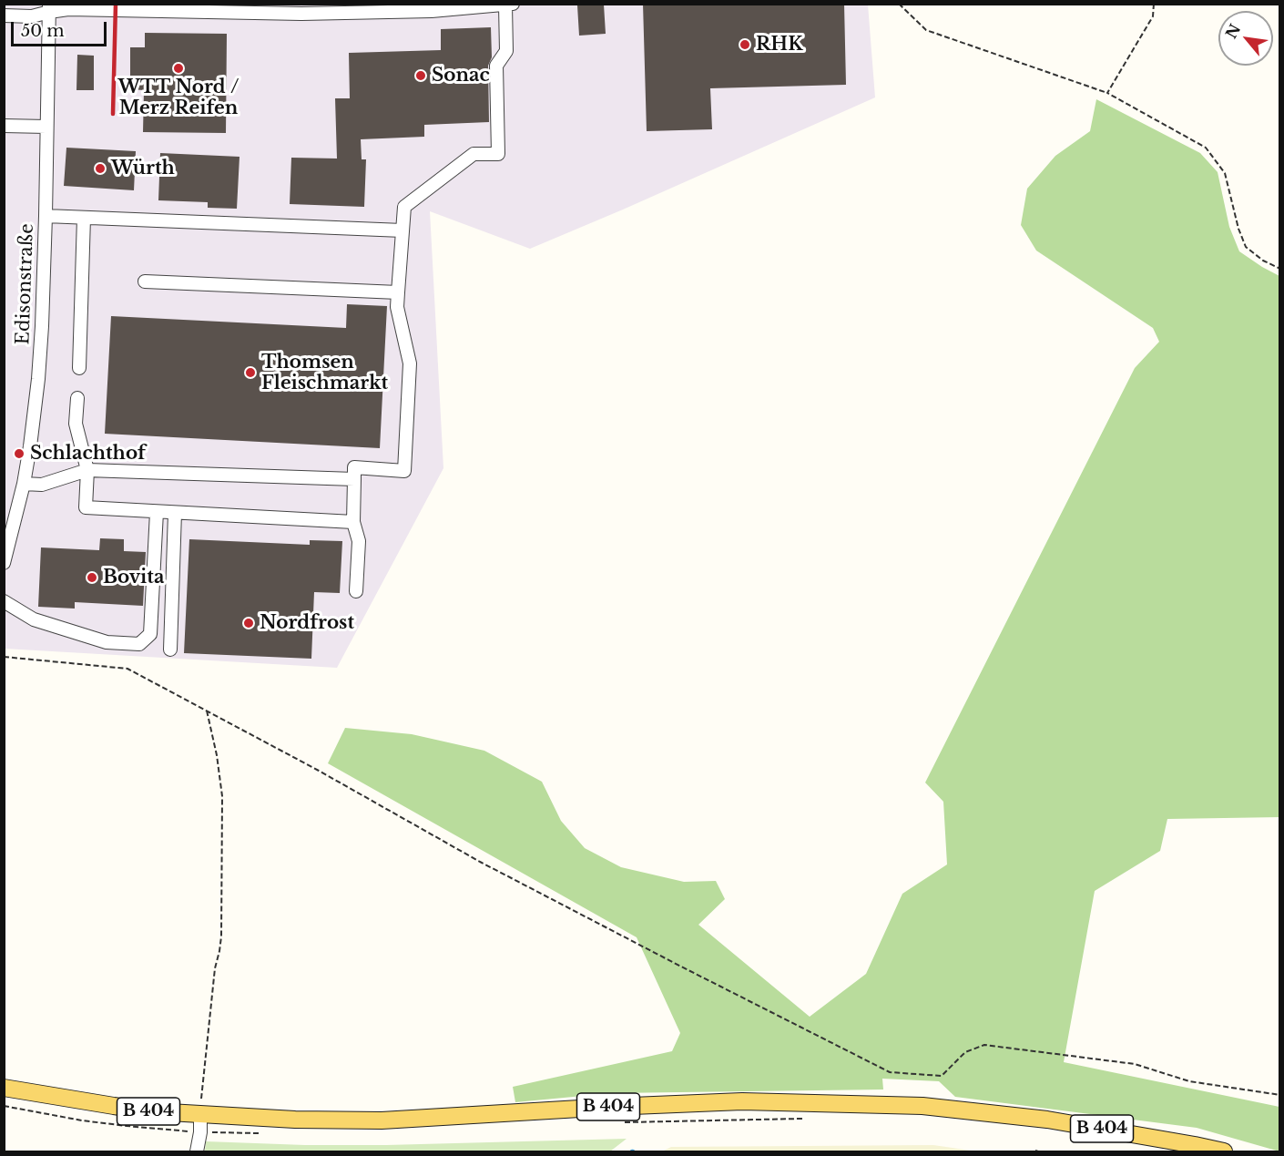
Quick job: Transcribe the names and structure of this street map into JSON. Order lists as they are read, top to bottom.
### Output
{
  "streets": {
    "main road": ["B 404"],
    "street": ["Edisonstraße"]
  },
  "places": [
    "RHK",
    "WTT Nord / Merz Reifen",
    "Sonac",
    "Würth",
    "Thomsen Fleischmarkt",
    "Schlachthof",
    "Bovita",
    "Nordfrost"
  ],
  "scale_bar": "50 m",
  "north": "top left"
}
